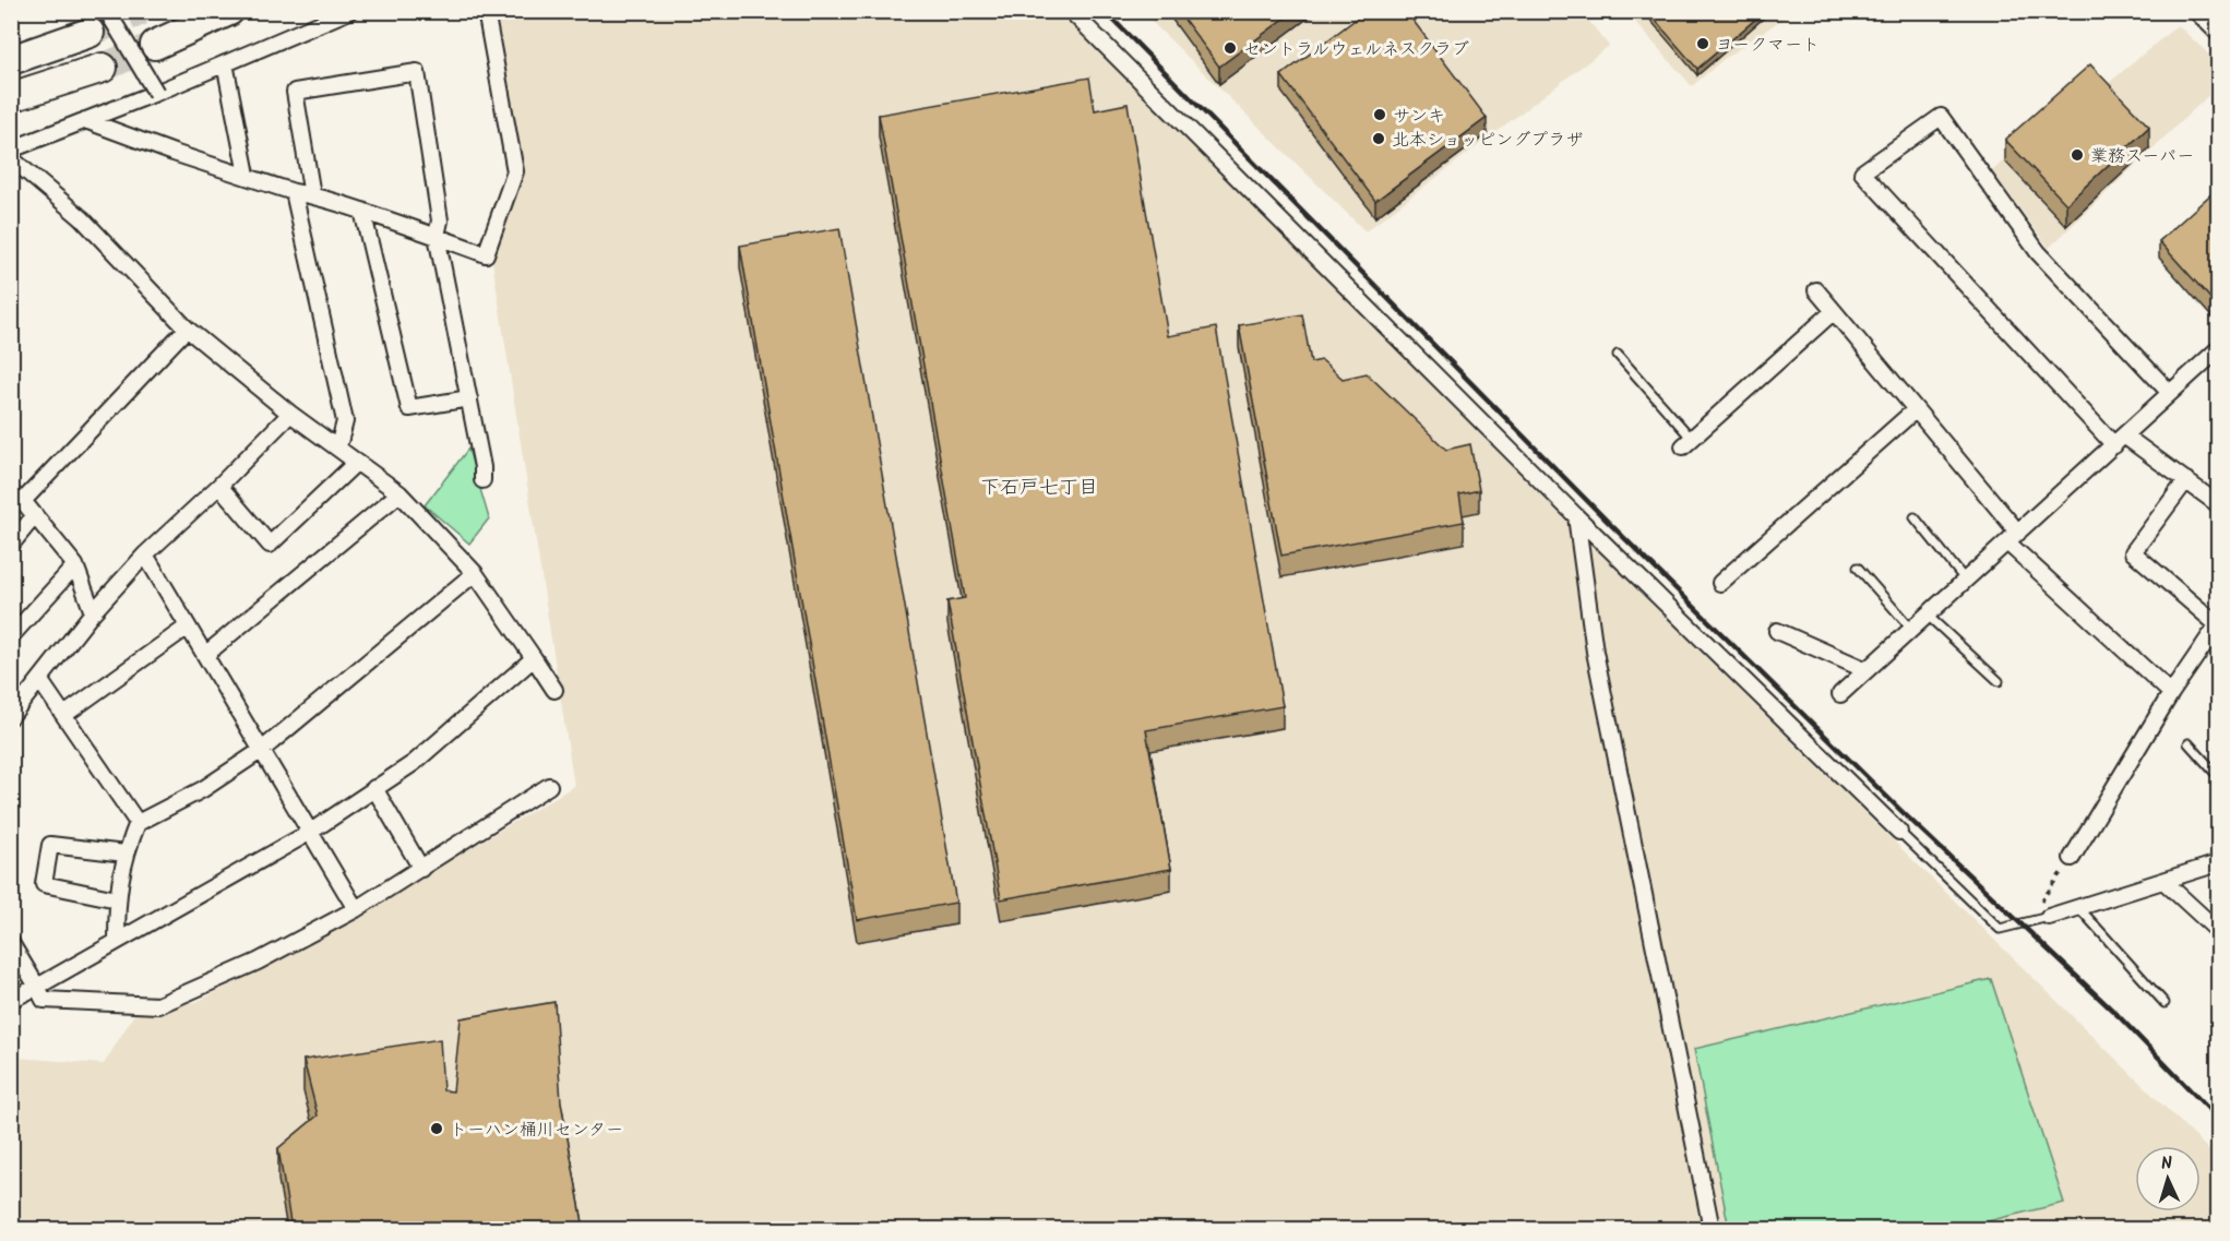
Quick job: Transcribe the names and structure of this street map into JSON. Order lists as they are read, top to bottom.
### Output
{
  "districts": ["下石戸七丁目"],
  "places": [
    "ヨークマート",
    "セントラルウェルネスクラブ",
    "サンキ",
    "北本ショッピングプラザ",
    "業務スーパー",
    "トーハン桶川センター"
  ],
  "north": "top"
}
